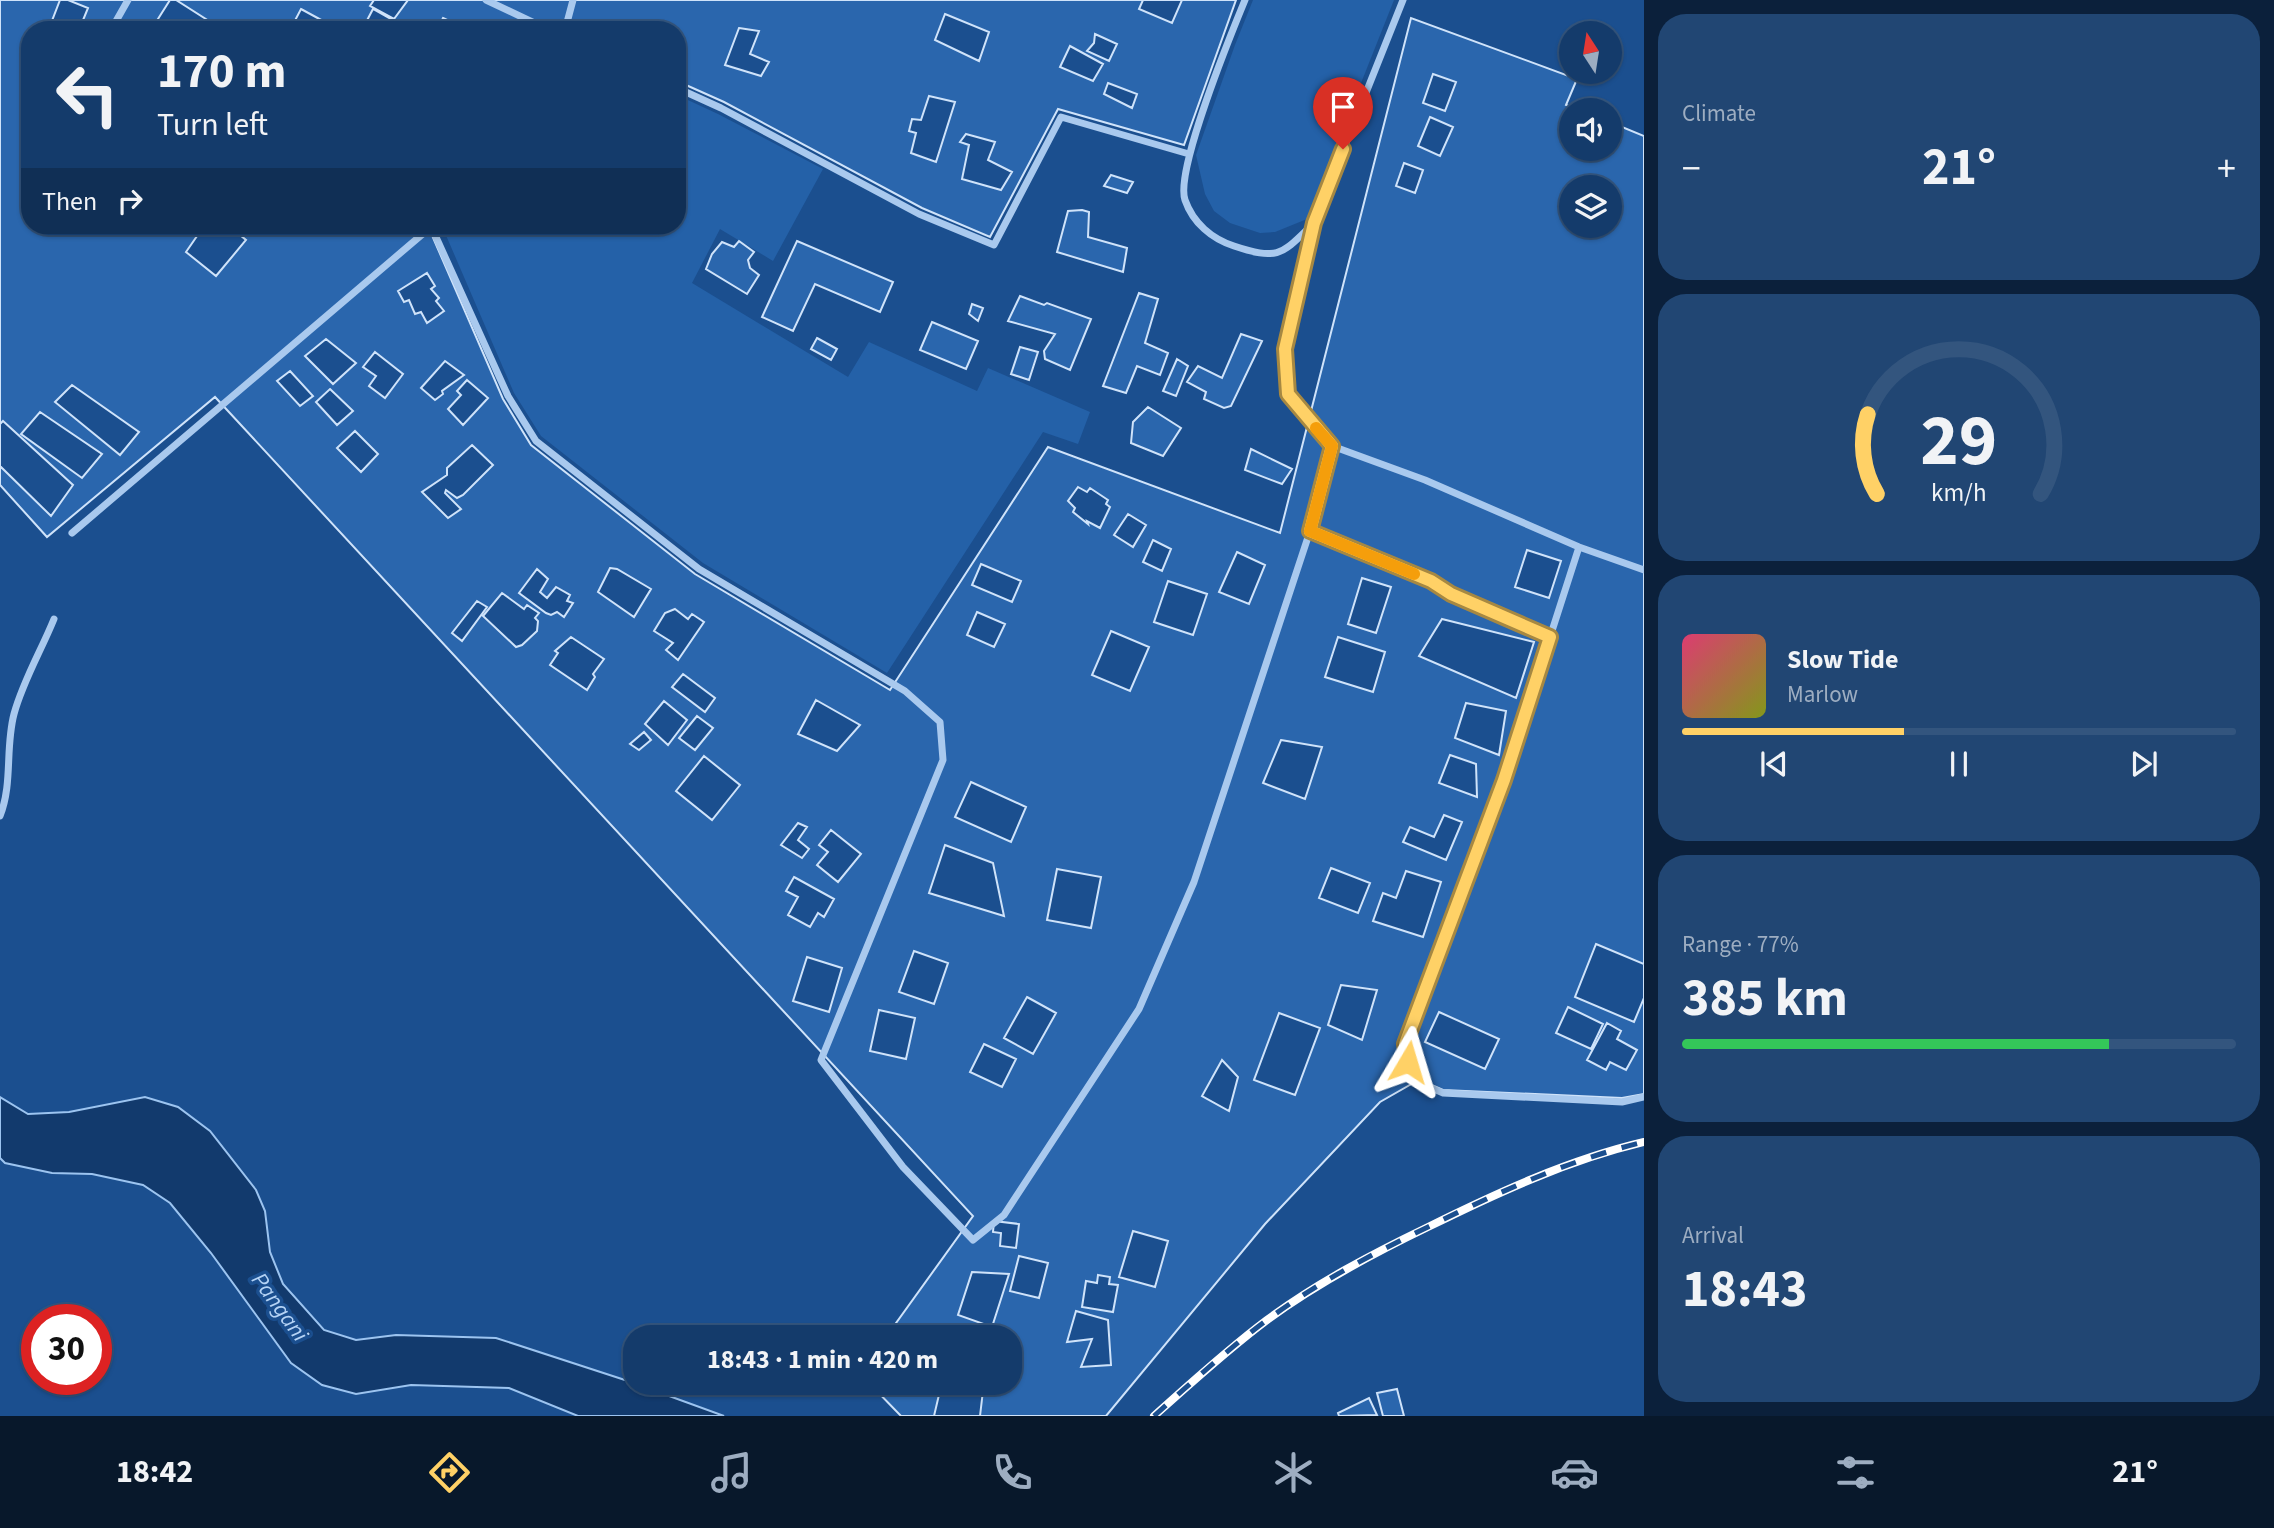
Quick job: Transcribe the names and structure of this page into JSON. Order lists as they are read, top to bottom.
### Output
{
  "water": ["Pangani"],
  "north": "top",
  "page": {
    "tile": [
      "Climate",
      ["Range · 77%", "385 km"],
      ["Arrival", "18:43"]
    ],
    "turn": ["170 m", "Turn left"],
    "heat": ["−", "21°", "+"],
    "then": "Then",
    "song": ["Slow Tide", "Marlow"],
    "limit": "30",
    "trip": "18:43 · 1 min · 420 m",
    "tabs": ["18:42", "21°"],
    "gauge": ["29", "km/h"]
  }
}
